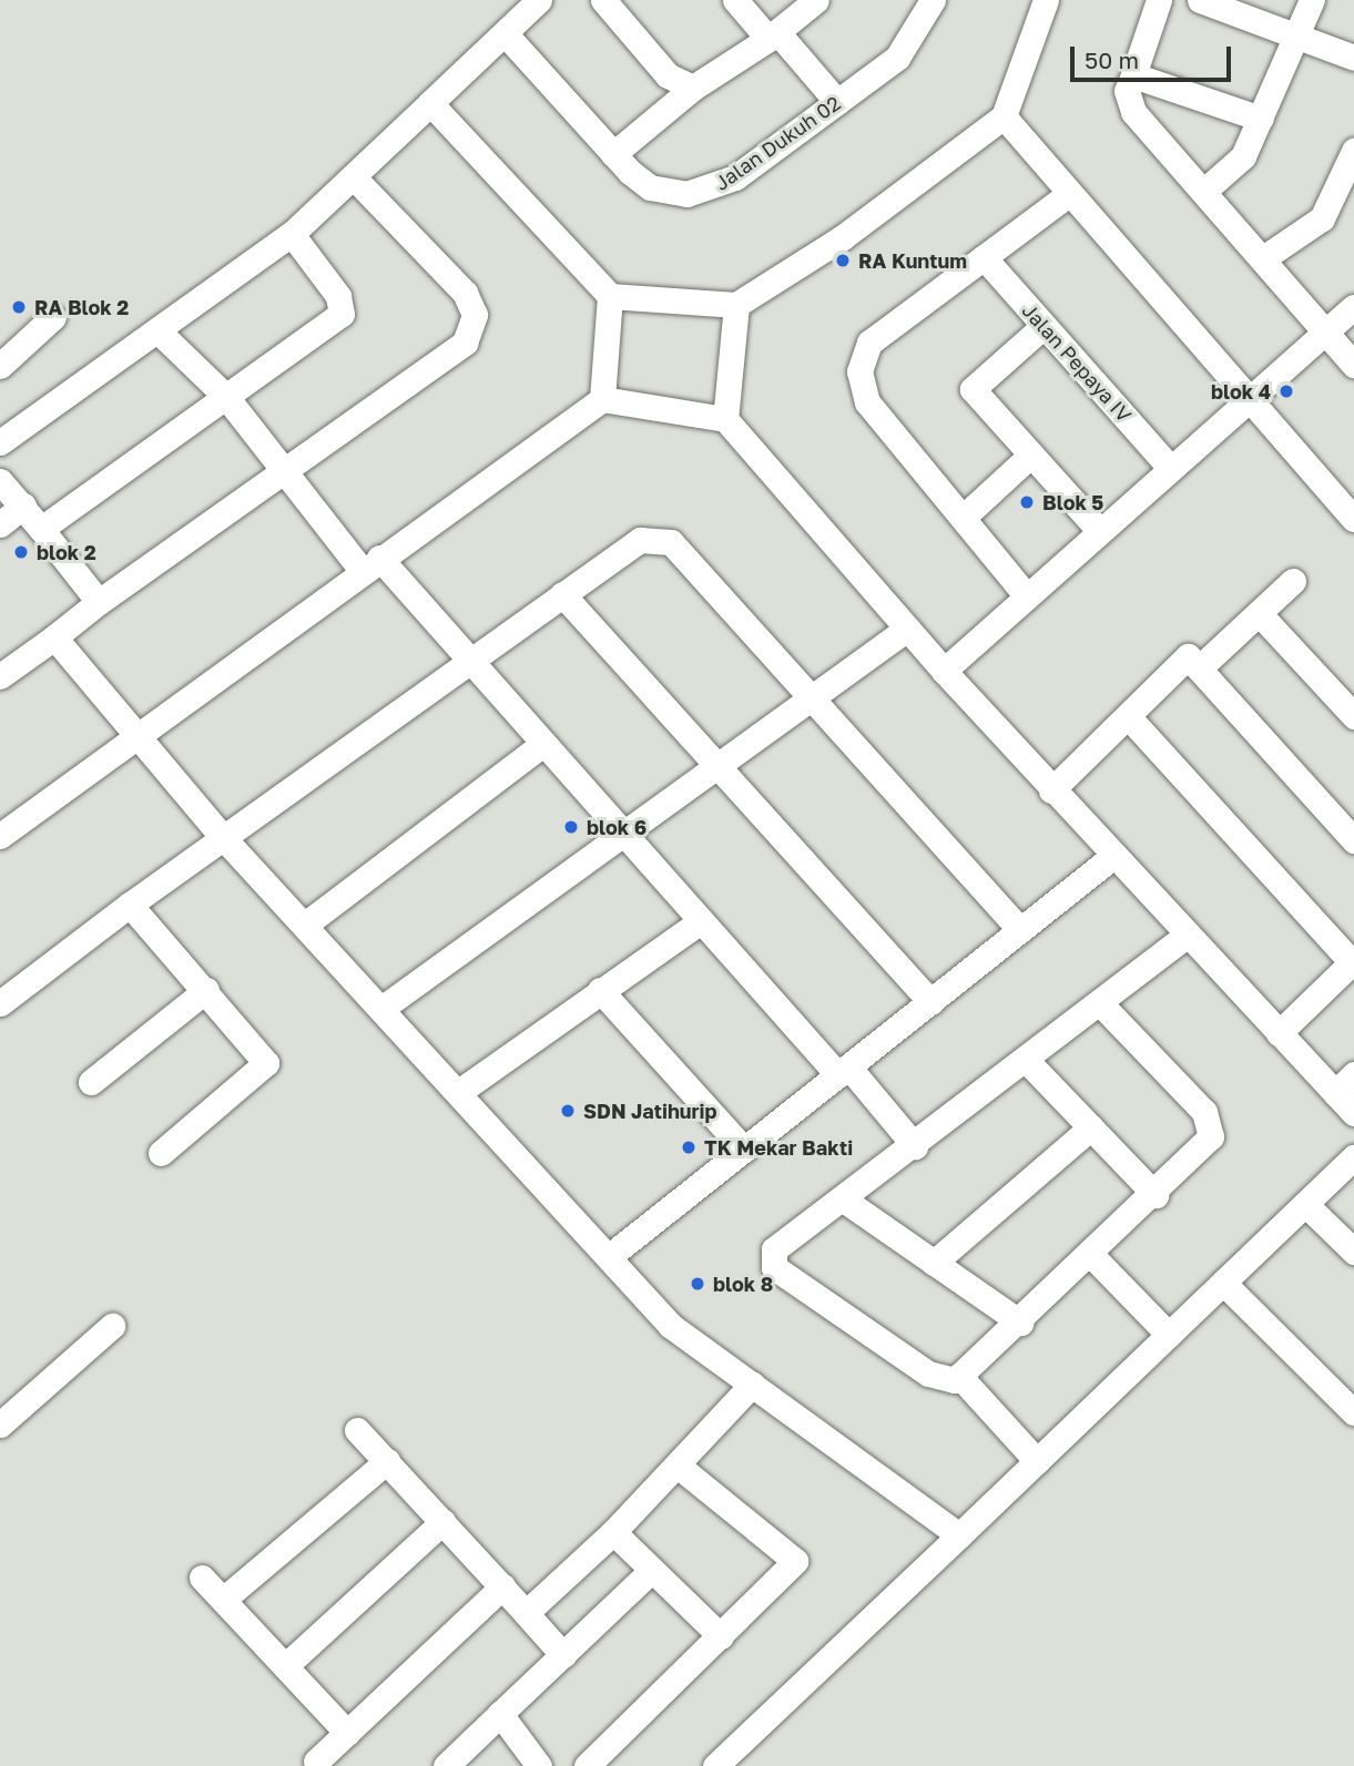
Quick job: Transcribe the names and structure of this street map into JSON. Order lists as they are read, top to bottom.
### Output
{
  "streets": {
    "street": ["Jalan Dukuh 02", "Jalan Pepaya IV"]
  },
  "places": [
    "RA Kuntum",
    "RA Blok 2",
    "blok 4",
    "Blok 5",
    "blok 2",
    "blok 6",
    "SDN Jatihurip",
    "TK Mekar Bakti",
    "blok 8"
  ],
  "scale_bar": "50 m"
}
